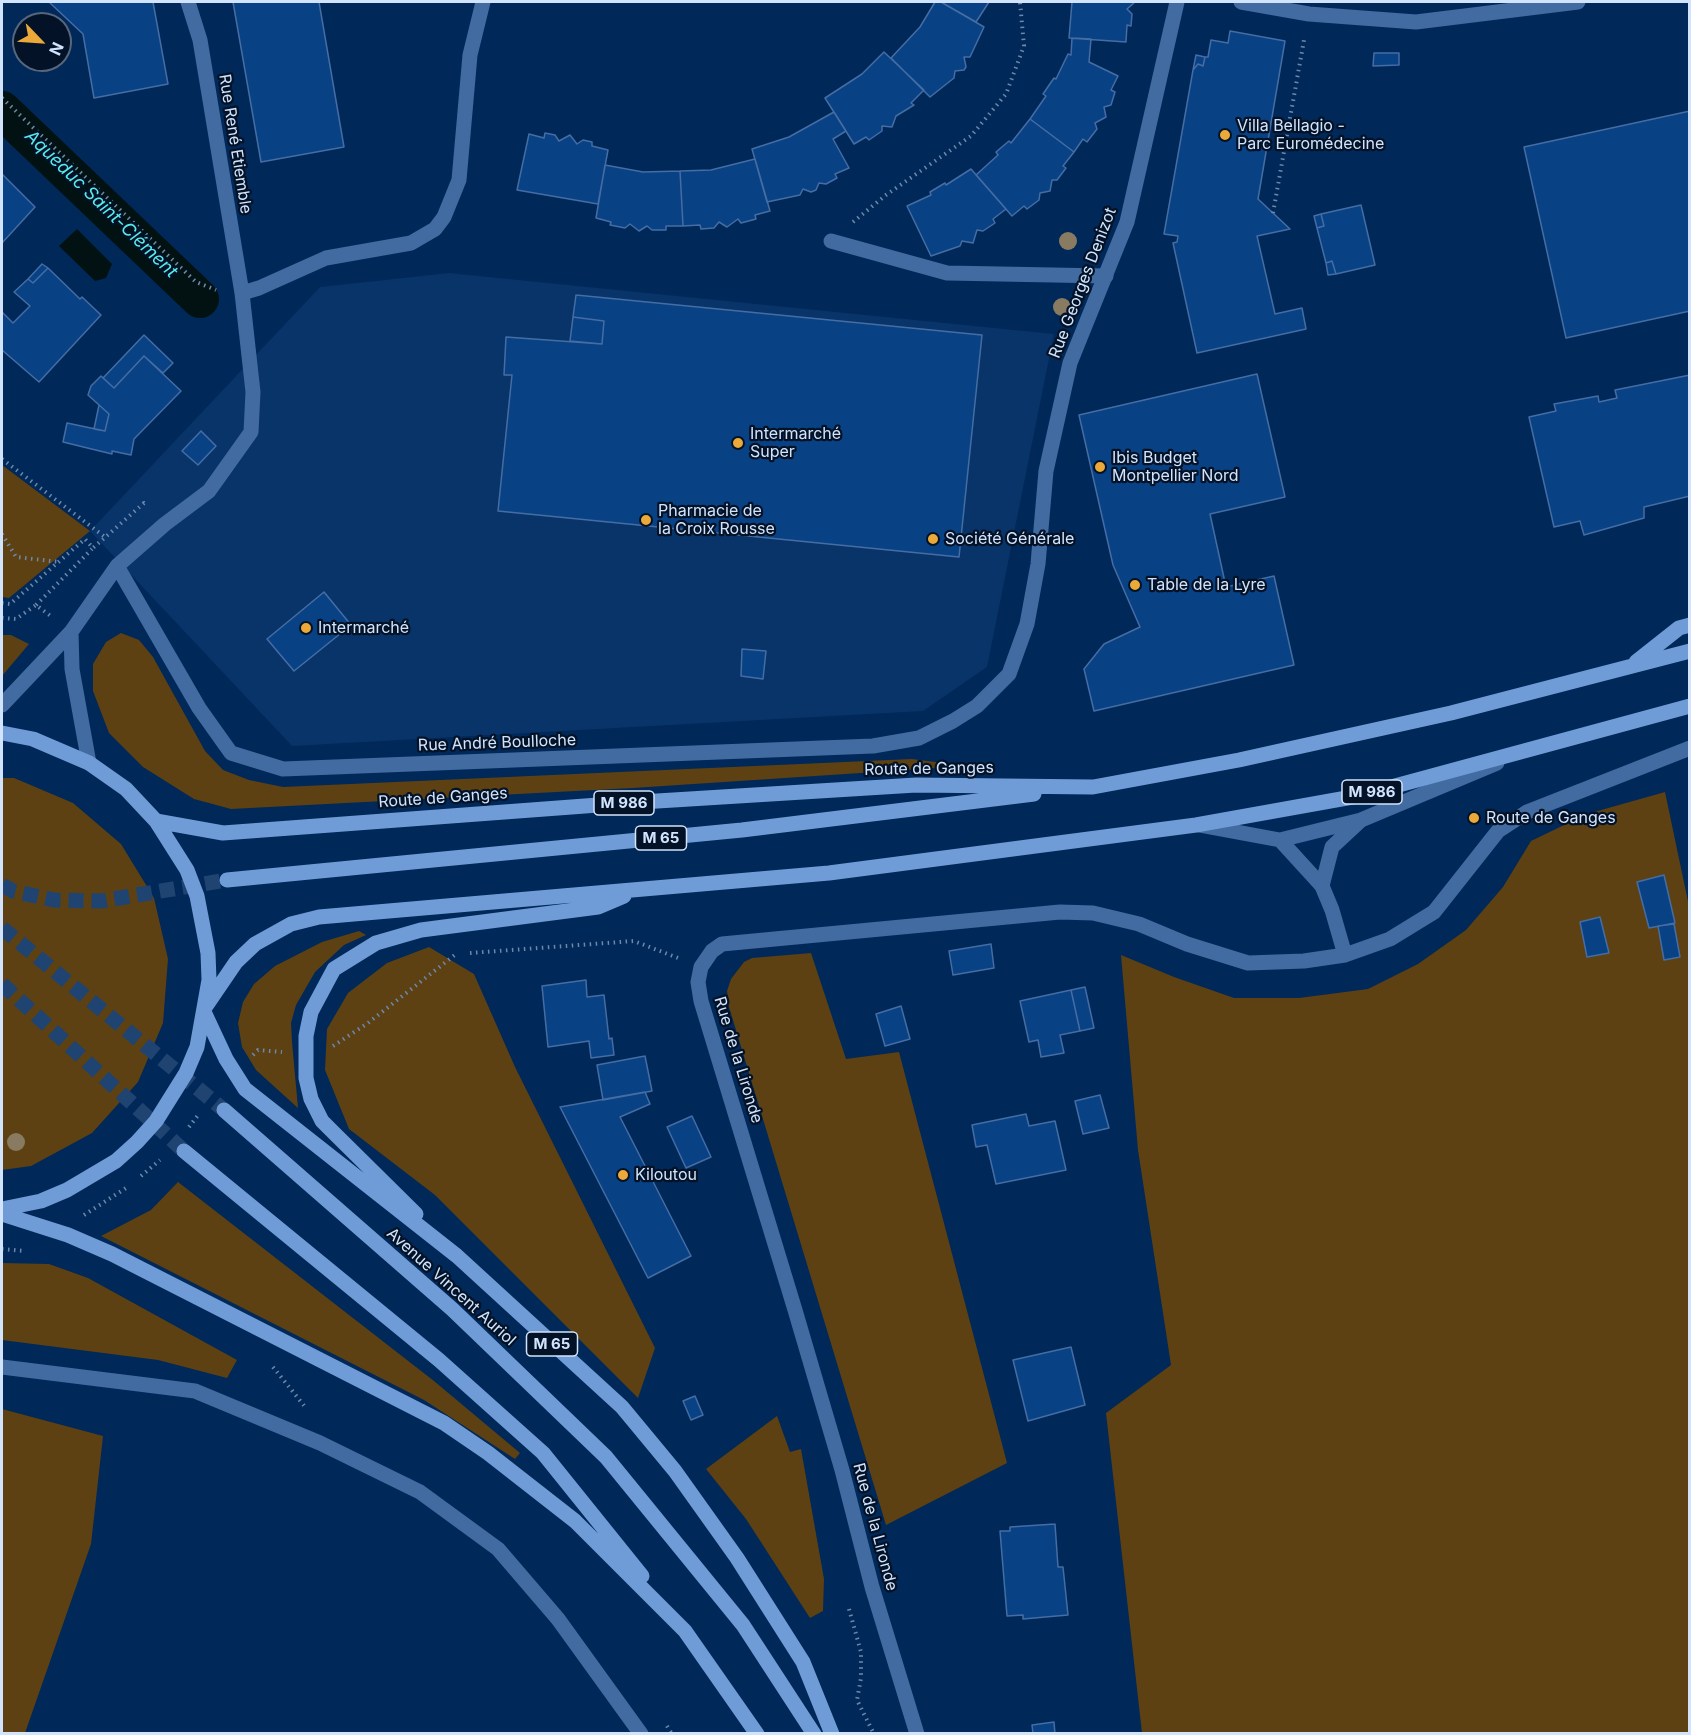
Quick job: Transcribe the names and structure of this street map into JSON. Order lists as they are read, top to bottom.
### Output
{
  "streets": {
    "main road": [
      "Route de Ganges",
      "M 986",
      "M 65",
      "Avenue Vincent Auriol"
    ],
    "street": [
      "Rue René Etiemble",
      "Rue Georges Denizot",
      "Rue André Boulloche",
      "Rue de la Lironde"
    ]
  },
  "crossings": [
    ["Rue René Etiemble", "Rue André Boulloche"],
    ["Rue Georges Denizot", "Rue André Boulloche"],
    ["Route de Ganges", "M 986"],
    ["Route de Ganges", "M 65"],
    ["M 986", "M 65"]
  ],
  "water": ["Aqueduc Saint-Clément"],
  "places": [
    "Villa Bellagio - Parc Euromédecine",
    "Intermarché Super",
    "Ibis Budget Montpellier Nord",
    "Pharmacie de la Croix Rousse",
    "Société Générale",
    "Table de la Lyre",
    "Intermarché",
    "Route de Ganges",
    "Kiloutou"
  ],
  "north": "bottom right"
}
